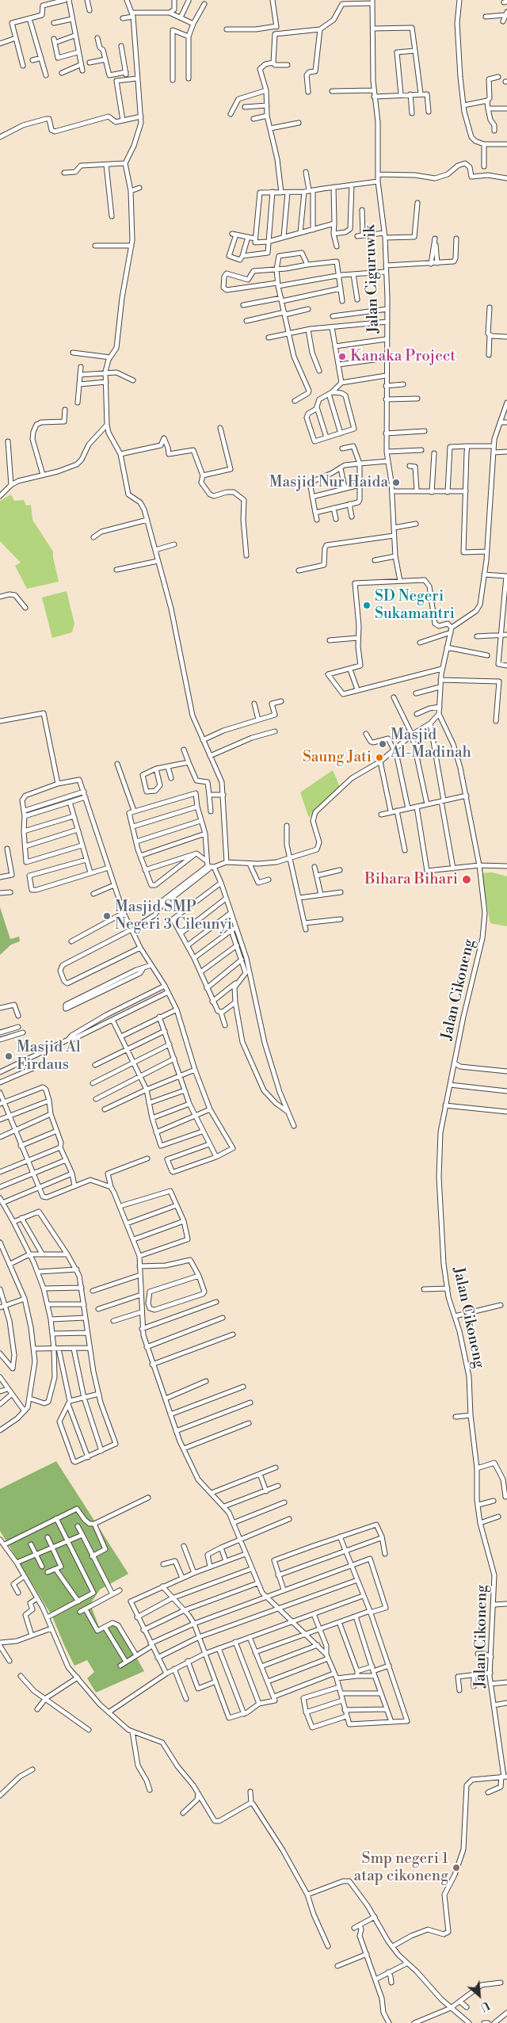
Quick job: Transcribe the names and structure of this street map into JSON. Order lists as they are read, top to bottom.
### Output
{
  "streets": {
    "street": ["Jalan Ciguruwik", "Jalan Cikoneng"]
  },
  "places": [
    "Kanaka Project",
    "Masjid Nur Haida",
    "SD Negeri Sukamantri",
    "Masjid Al-Madinah",
    "Saung Jati",
    "Bihara Bihari",
    "Masjid SMP Negeri 3 Cileunyi",
    "Masjid Al Firdaus",
    "Smp negeri 1 atap cikoneng"
  ],
  "north": "bottom right"
}
